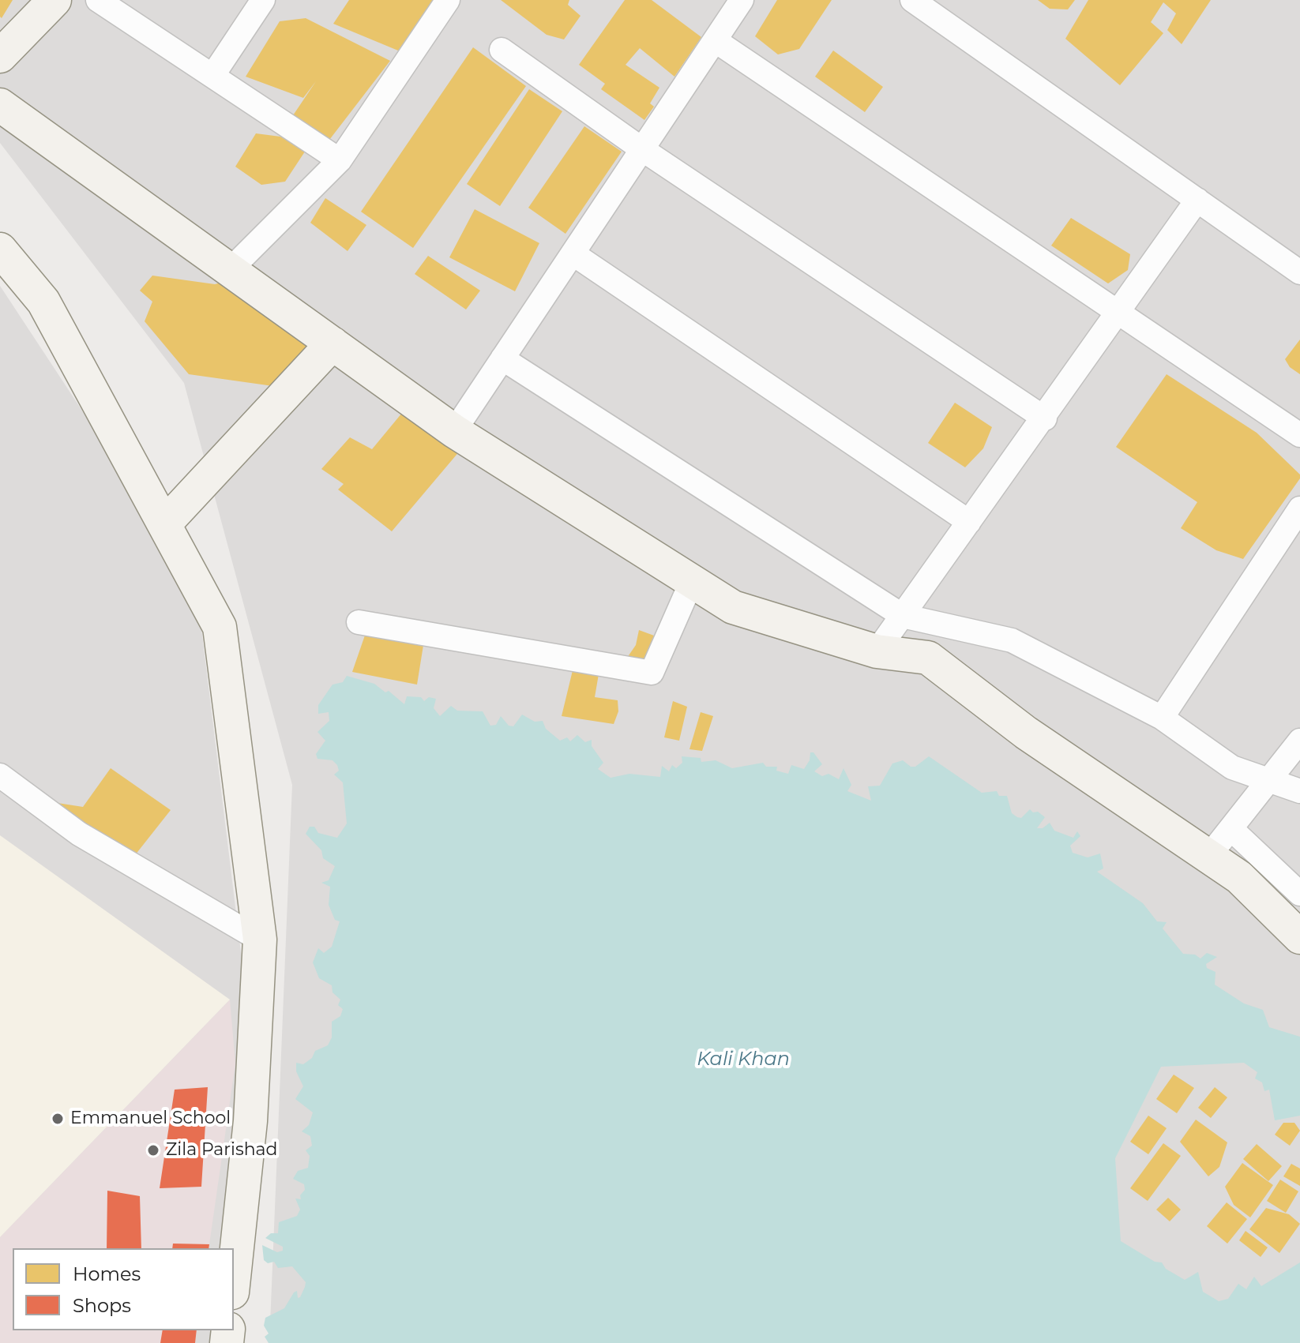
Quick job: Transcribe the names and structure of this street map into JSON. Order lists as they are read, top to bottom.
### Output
{
  "water": ["Kali Khan"],
  "places": ["Emmanuel School", "Zila Parishad"],
  "legend": ["Homes", "Shops"]
}
